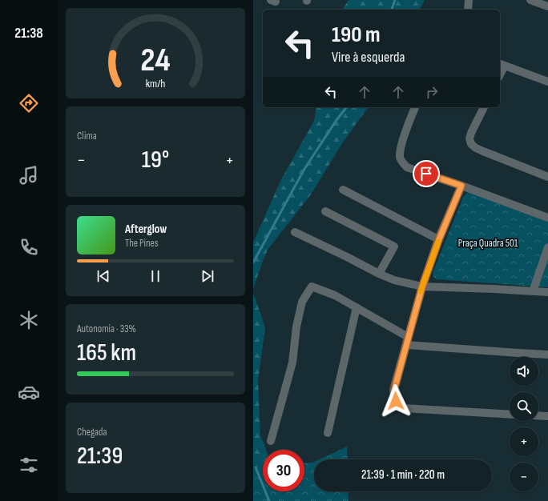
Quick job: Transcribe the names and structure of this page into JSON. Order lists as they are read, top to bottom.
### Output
{
  "parks": ["Praça Quadra 501"],
  "page": {
    "tabs": "21:38",
    "turn": ["190 m", "Vire à esquerda"],
    "tile": [
      "Clima",
      ["Autonomia · 33%", "165 km"],
      ["Chegada", "21:39"]
    ],
    "heat": ["−", "19°", "+"],
    "song": ["Afterglow", "The Pines"],
    "map_buttons": ["+", "−"],
    "limit": "30",
    "trip": "21:39 · 1 min · 220 m",
    "gauge": ["24", "km/h"]
  }
}
